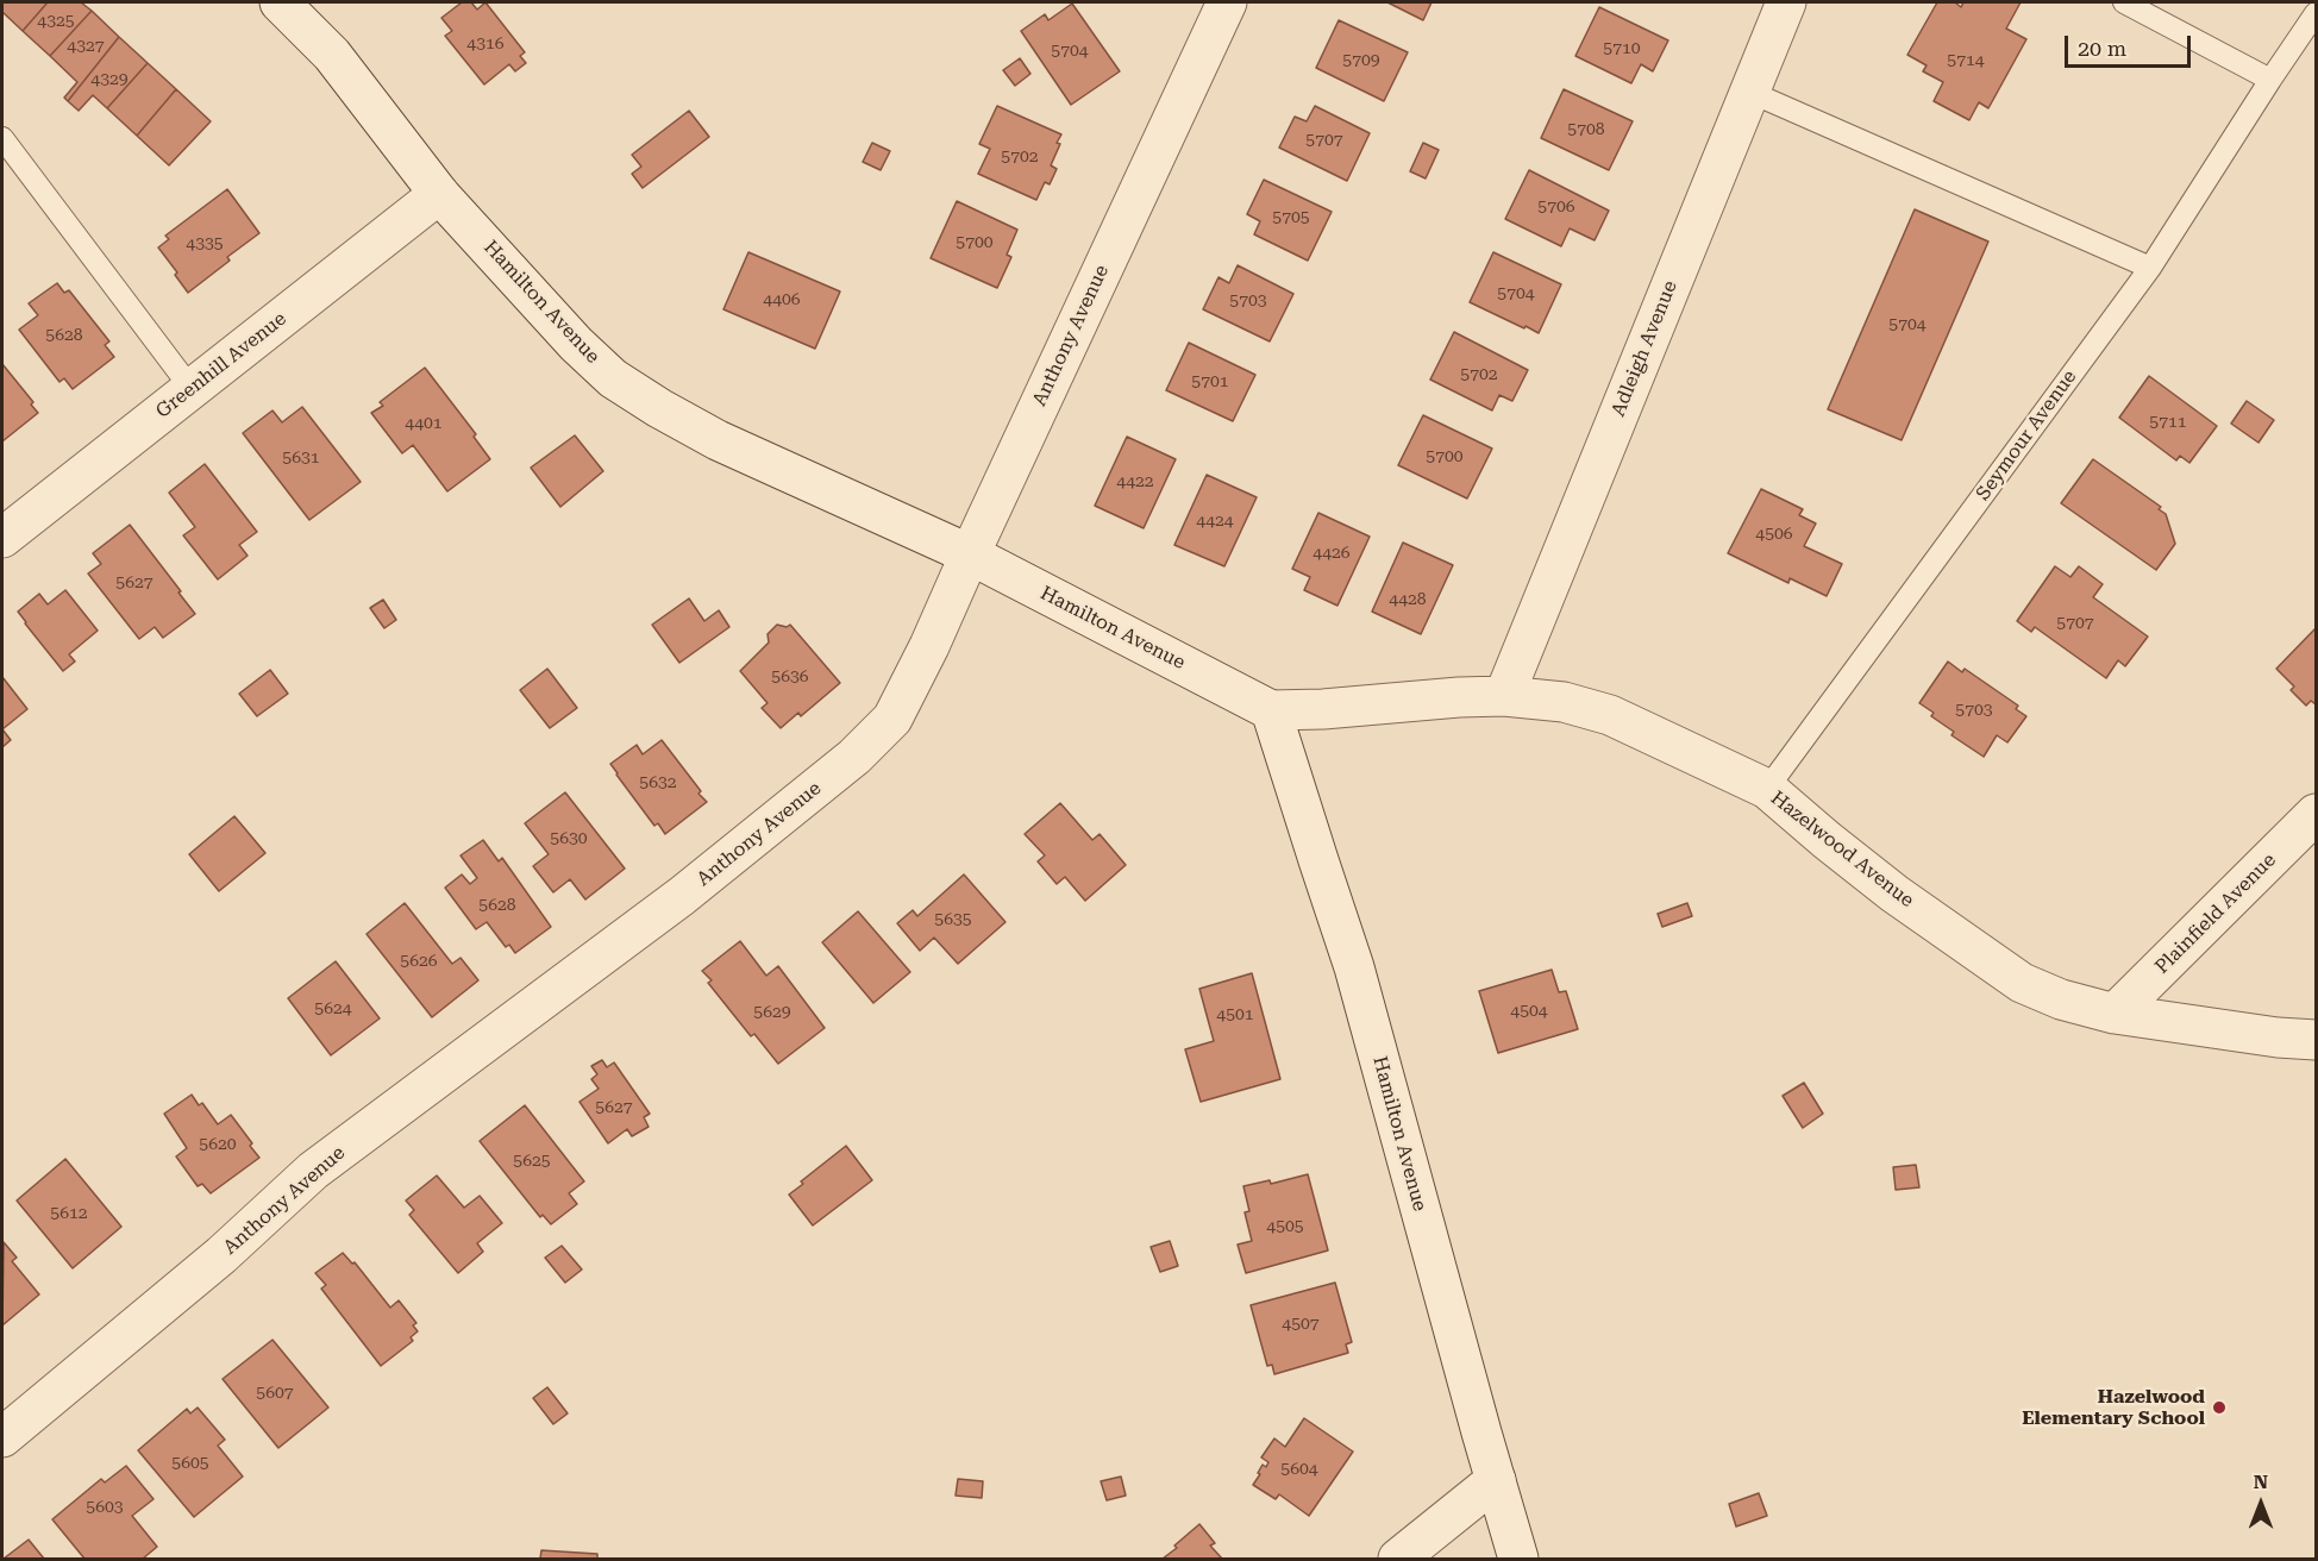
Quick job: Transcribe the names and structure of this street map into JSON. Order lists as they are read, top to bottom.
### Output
{
  "streets": {
    "street": [
      "Hamilton Avenue",
      "Anthony Avenue",
      "Adleigh Avenue",
      "Greenhill Avenue",
      "Hazelwood Avenue",
      "Plainfield Avenue"
    ],
    "lane": ["Seymour Avenue"]
  },
  "crossings": [
    ["Hamilton Avenue", "Anthony Avenue"],
    ["Hamilton Avenue", "Greenhill Avenue"],
    ["Hamilton Avenue", "Hazelwood Avenue"],
    ["Adleigh Avenue", "Hazelwood Avenue"],
    ["Seymour Avenue", "Hazelwood Avenue"],
    ["Hazelwood Avenue", "Plainfield Avenue"]
  ],
  "places": ["Hazelwood Elementary School"],
  "house_numbers": [
    "4325",
    "4316",
    "4327",
    "5710",
    "5704",
    "5709",
    "5714",
    "4329",
    "5708",
    "5707",
    "5702",
    "5706",
    "5705",
    "5700",
    "4335",
    "5704",
    "4406",
    "5703",
    "5704",
    "5628",
    "5702",
    "5701",
    "5711",
    "4401",
    "5700",
    "5631",
    "4422",
    "4424",
    "4506",
    "4426",
    "5627",
    "4428",
    "5707",
    "5636",
    "5703",
    "5632",
    "5630",
    "5628",
    "5635",
    "5626",
    "5624",
    "4504",
    "5629",
    "4501",
    "5627",
    "5620",
    "5625",
    "5612",
    "4505",
    "4507",
    "5607",
    "5605",
    "5604",
    "5603"
  ],
  "scale_bar": "20 m",
  "north": "top"
}
